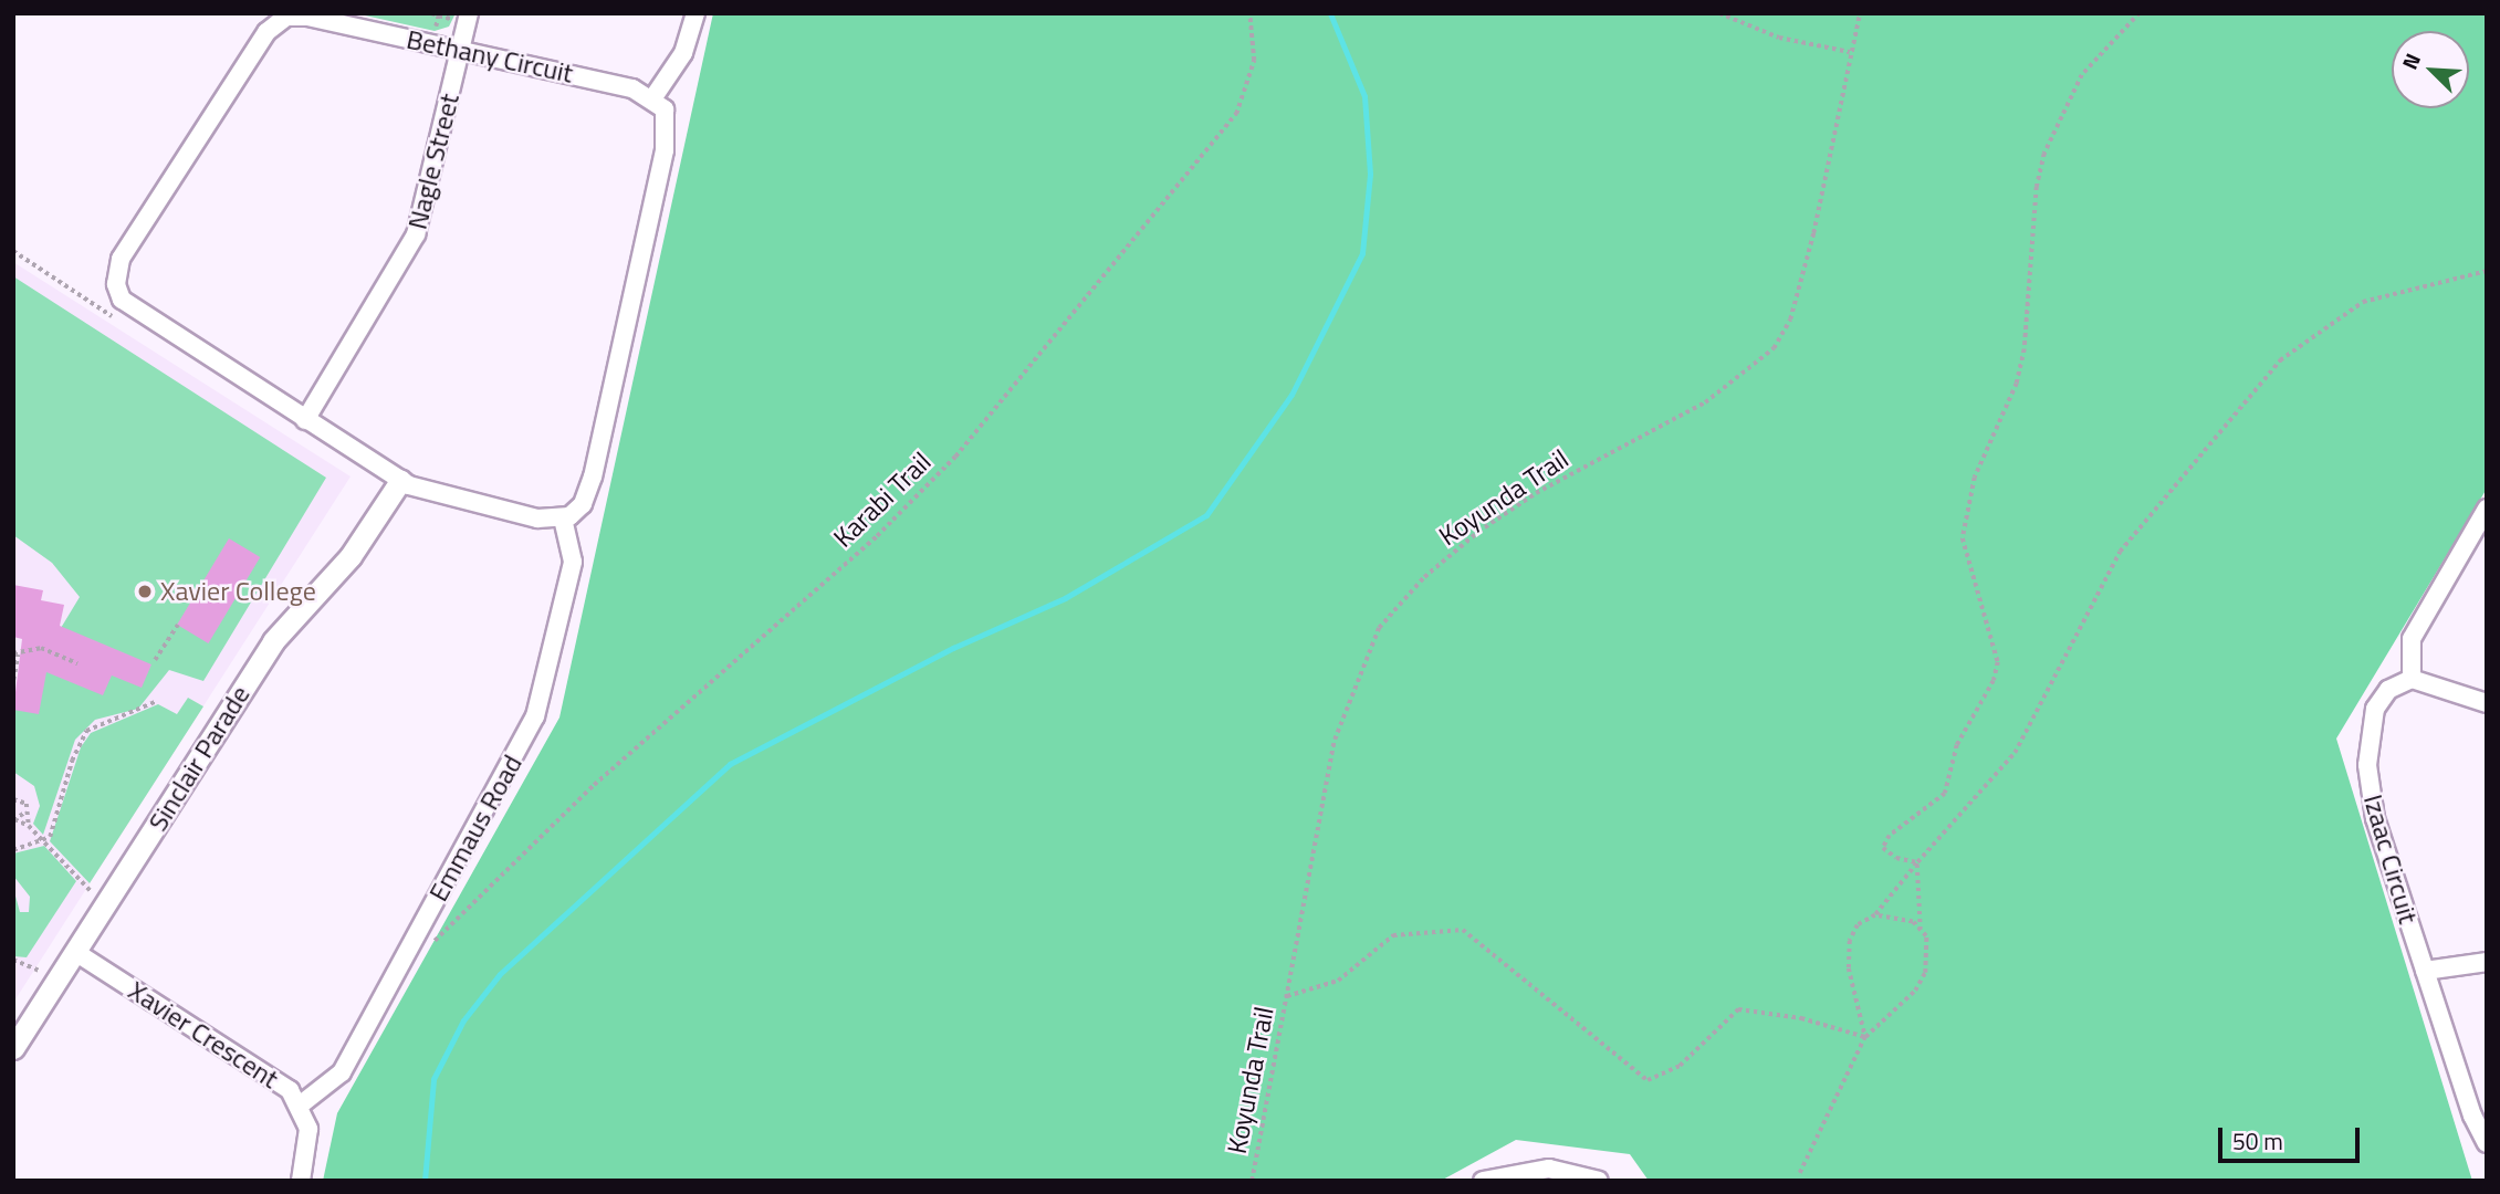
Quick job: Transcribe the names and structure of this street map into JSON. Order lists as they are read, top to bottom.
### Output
{
  "streets": {
    "street": [
      "Bethany Circuit",
      "Nagle Street",
      "Sinclair Parade",
      "Emmaus Road",
      "Izaac Circuit",
      "Xavier Crescent"
    ],
    "path": ["Koyunda Trail", "Karabi Trail"]
  },
  "crossings": [
    ["Bethany Circuit", "Nagle Street"],
    ["Bethany Circuit", "Sinclair Parade"],
    ["Bethany Circuit", "Emmaus Road"],
    ["Sinclair Parade", "Xavier Crescent"],
    ["Emmaus Road", "Xavier Crescent"]
  ],
  "places": ["Xavier College"],
  "scale_bar": "50 m",
  "north": "top left"
}
